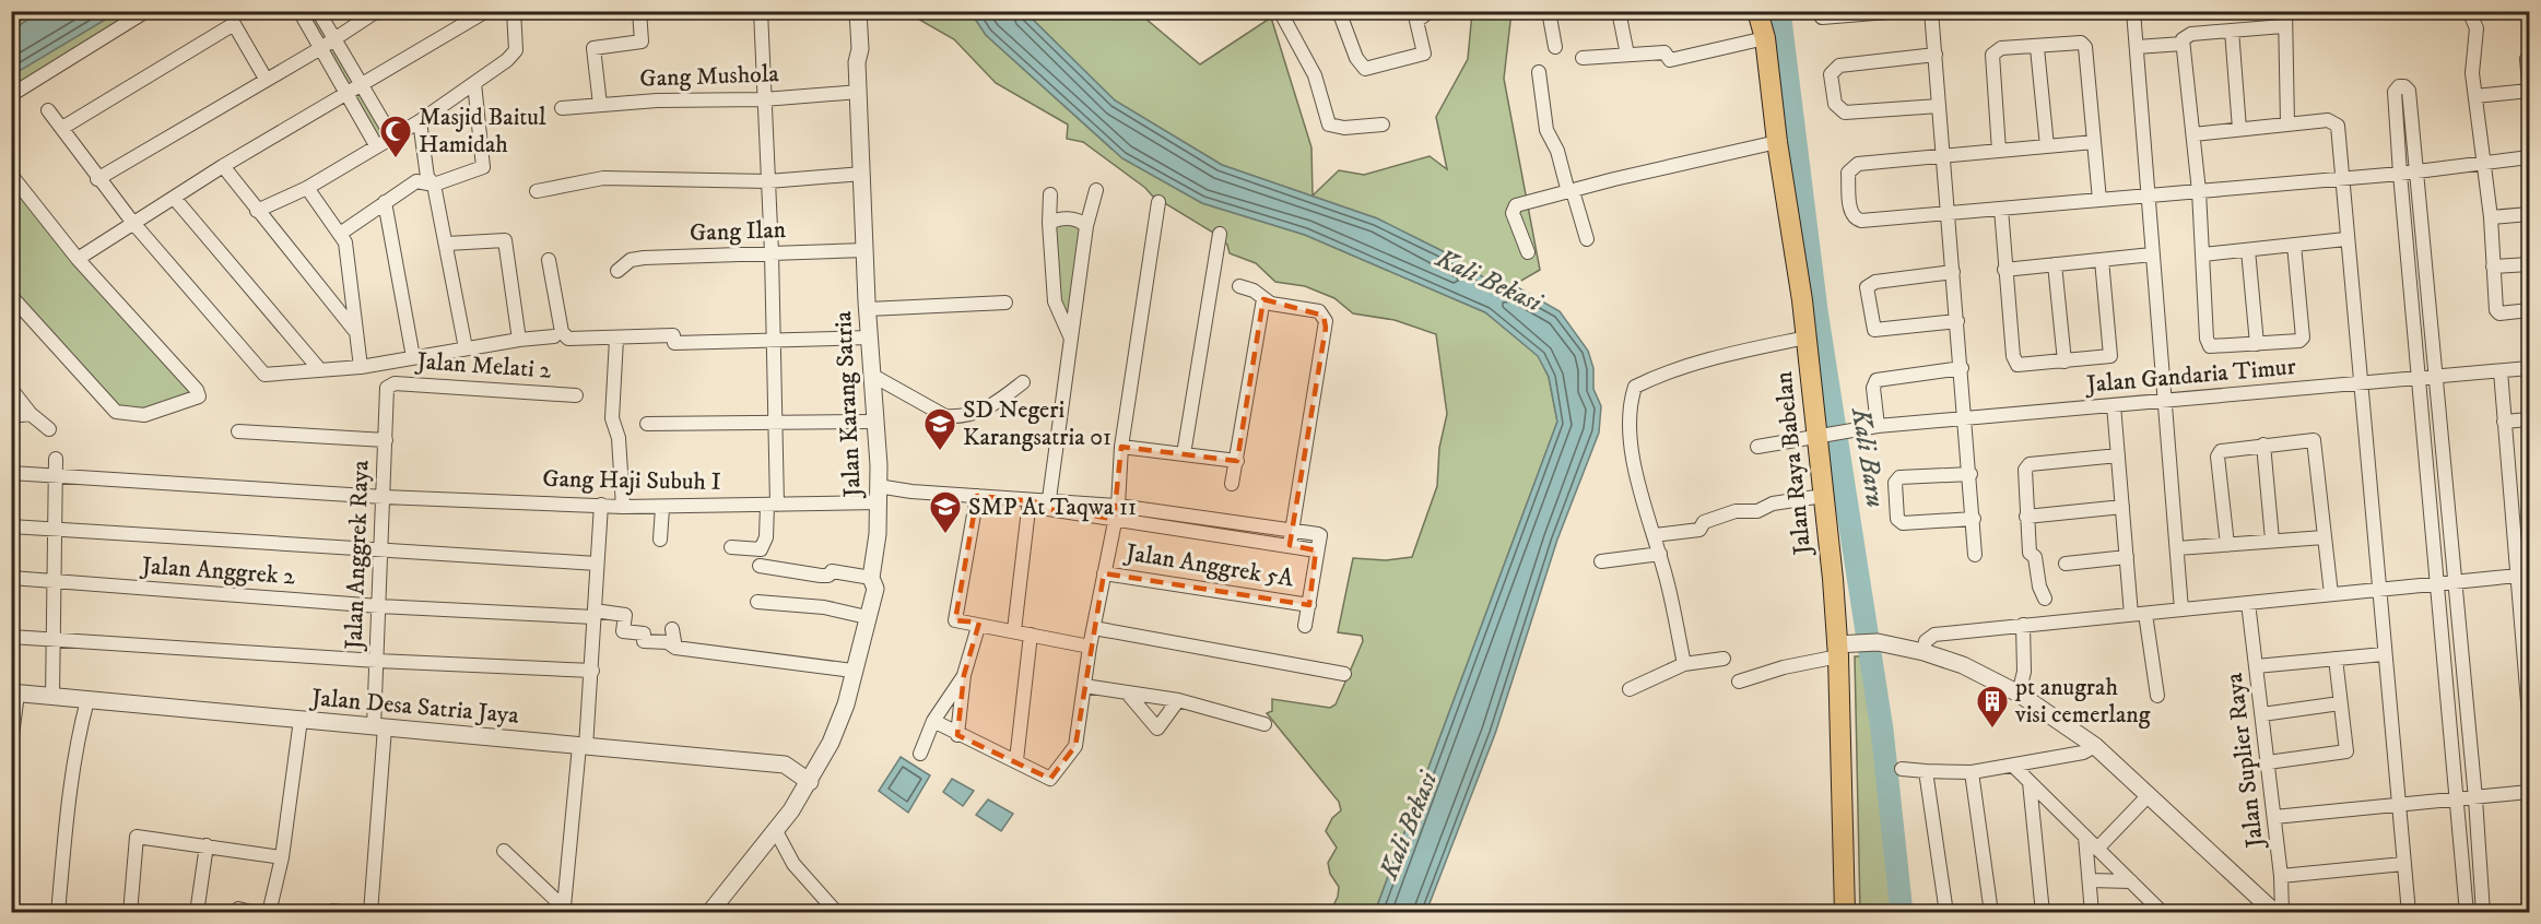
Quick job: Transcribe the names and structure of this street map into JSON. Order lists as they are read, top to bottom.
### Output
{
  "streets": {
    "main road": ["Jalan Raya Babelan"],
    "street": [
      "Gang Mushola",
      "Gang Ilan",
      "Jalan Melati 2",
      "Jalan Gandaria Timur",
      "Jalan Karang Satria",
      "Gang Haji Subuh I",
      "Jalan Anggrek Raya",
      "Jalan Anggrek 5A",
      "Jalan Anggrek 2",
      "Jalan Desa Satria Jaya",
      "Jalan Suplier Raya"
    ]
  },
  "crossings": [
    ["Gang Mushola", "Jalan Karang Satria"],
    ["Gang Ilan", "Jalan Karang Satria"],
    ["Jalan Melati 2", "Jalan Anggrek Raya"],
    ["Jalan Gandaria Timur", "Jalan Raya Babelan"],
    ["Jalan Karang Satria", "Gang Haji Subuh I"],
    ["Jalan Karang Satria", "Jalan Desa Satria Jaya"],
    ["Gang Haji Subuh I", "Jalan Anggrek Raya"],
    ["Jalan Anggrek Raya", "Jalan Anggrek 2"],
    ["Jalan Anggrek Raya", "Jalan Desa Satria Jaya"]
  ],
  "water": ["Kali Bekasi", "Kali Baru"],
  "places": {
    "mosque": ["Masjid Baitul Hamidah"],
    "school or university": ["SD Negeri Karangsatria 01", "SMP At Taqwa 11"],
    "building": ["pt anugrah visi cemerlang"]
  }
}
